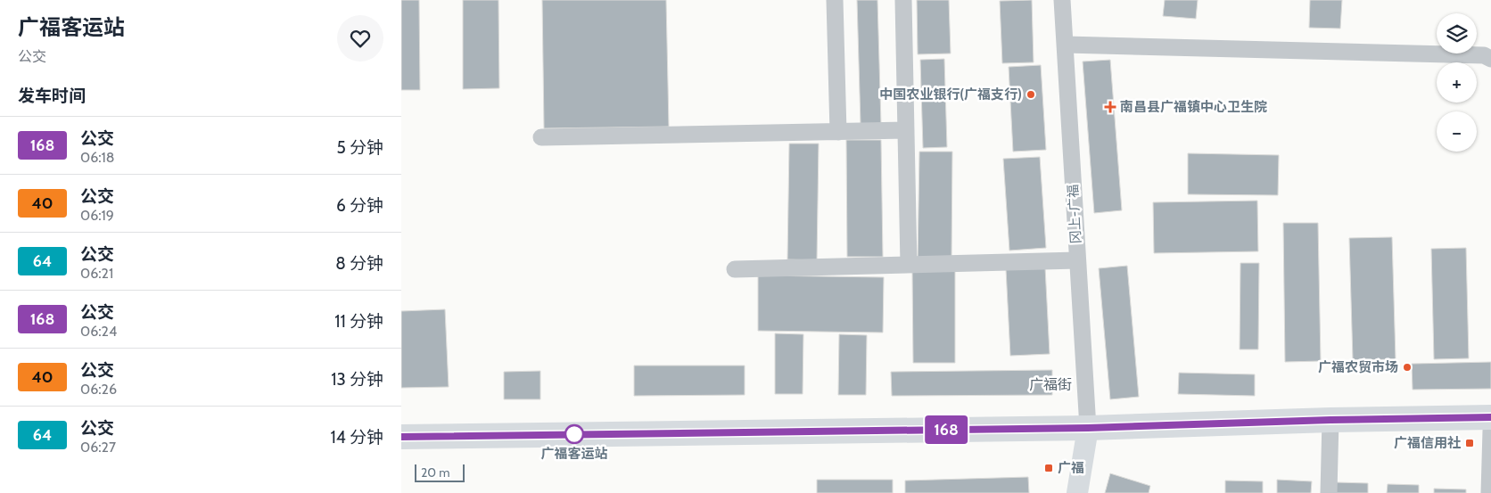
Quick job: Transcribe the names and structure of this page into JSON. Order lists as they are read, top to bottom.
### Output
{
  "streets": {
    "street": ["冈上-广福"]
  },
  "districts": ["广福街"],
  "places": {
    "other": ["中国农业银行(广福支行)", "广福农贸市场", "广福客运站"],
    "health": ["南昌县广福镇中心卫生院"],
    "transit": ["广福信用社", "广福"]
  },
  "lines": ["bus line 168"],
  "scale_bar": "20 m",
  "page": {
    "heading": [
      ["广福客运站", "公交"],
      "发车时间"
    ],
    "on_map": "168",
    "map_buttons": ["+", "−"],
    "list": [
      {
        "mark": "168",
        "name": "公交",
        "note": "06:18",
        "value": "5 分钟"
      },
      {
        "mark": "40",
        "name": "公交",
        "note": "06:19",
        "value": "6 分钟"
      },
      {
        "mark": "64",
        "name": "公交",
        "note": "06:21",
        "value": "8 分钟"
      },
      {
        "mark": "168",
        "name": "公交",
        "note": "06:24",
        "value": "11 分钟"
      },
      {
        "mark": "40",
        "name": "公交",
        "note": "06:26",
        "value": "13 分钟"
      },
      {
        "mark": "64",
        "name": "公交",
        "note": "06:27",
        "value": "14 分钟"
      }
    ],
    "scale": "20 m"
  }
}
